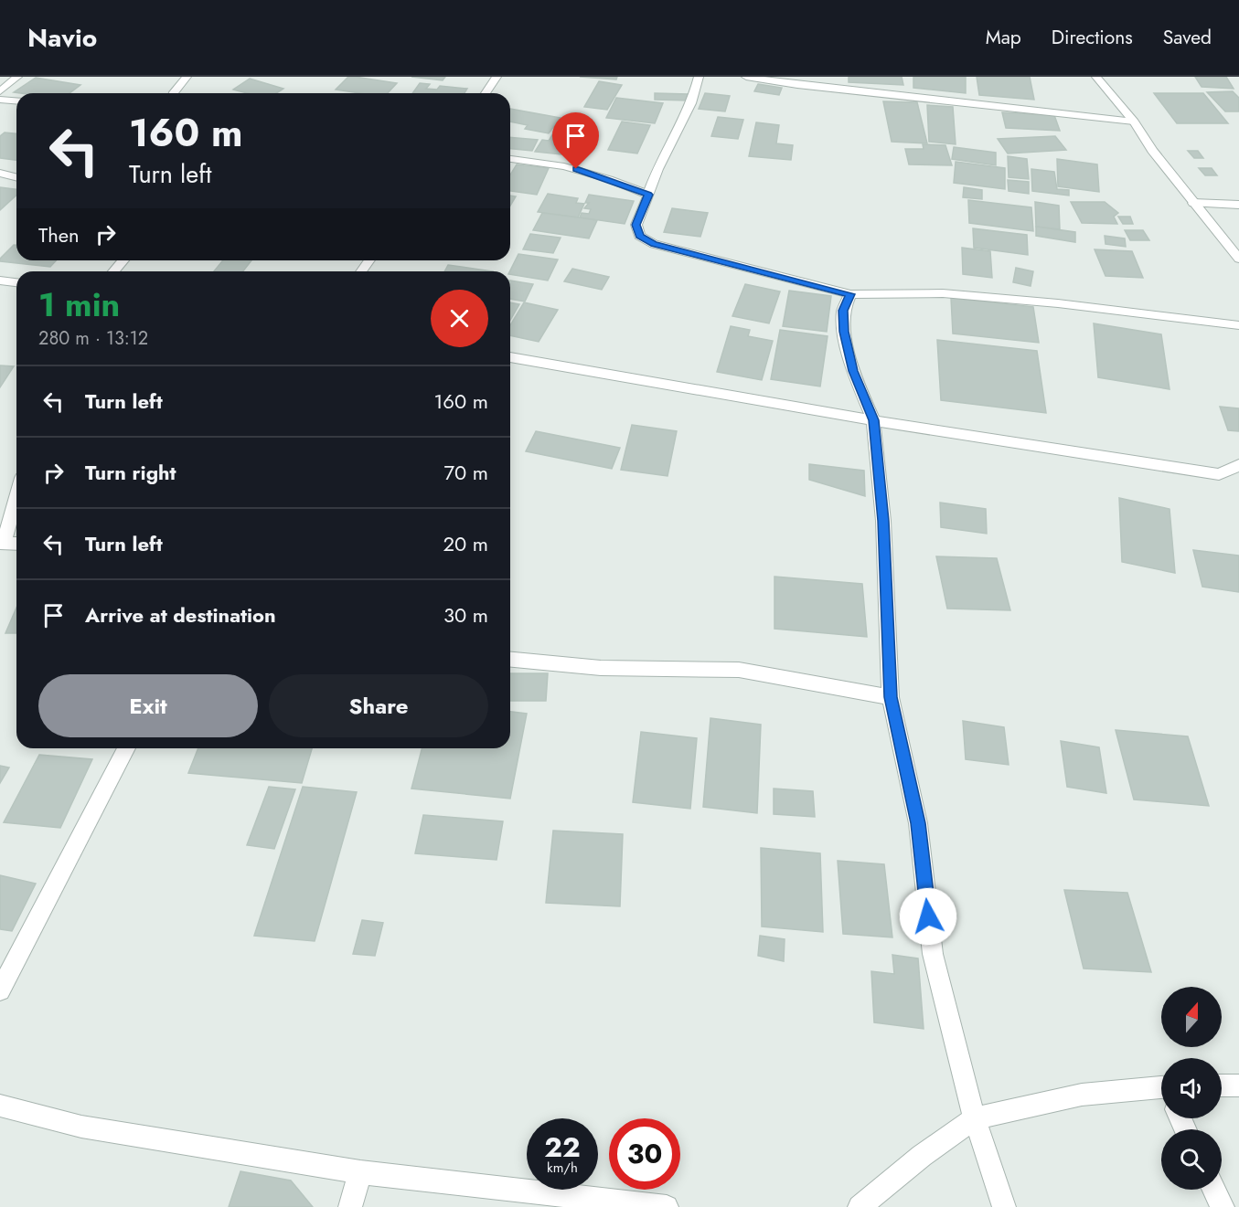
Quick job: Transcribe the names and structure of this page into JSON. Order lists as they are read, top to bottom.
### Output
{
  "north": "top",
  "page": {
    "header": "Navio",
    "nav": ["Map", "Directions", "Saved"],
    "turn": ["160 m", "Turn left"],
    "then": "Then",
    "heading": ["1 min", "280 m · 13:12"],
    "list": [
      {
        "name": "Turn left",
        "value": "160 m"
      },
      {
        "name": "Turn right",
        "value": "70 m"
      },
      {
        "name": "Turn left",
        "value": "20 m"
      },
      {
        "name": "Arrive at destination",
        "value": "30 m"
      }
    ],
    "buttons": ["Exit", "Share"],
    "speed": "22 km/h",
    "limit": "30"
  }
}
